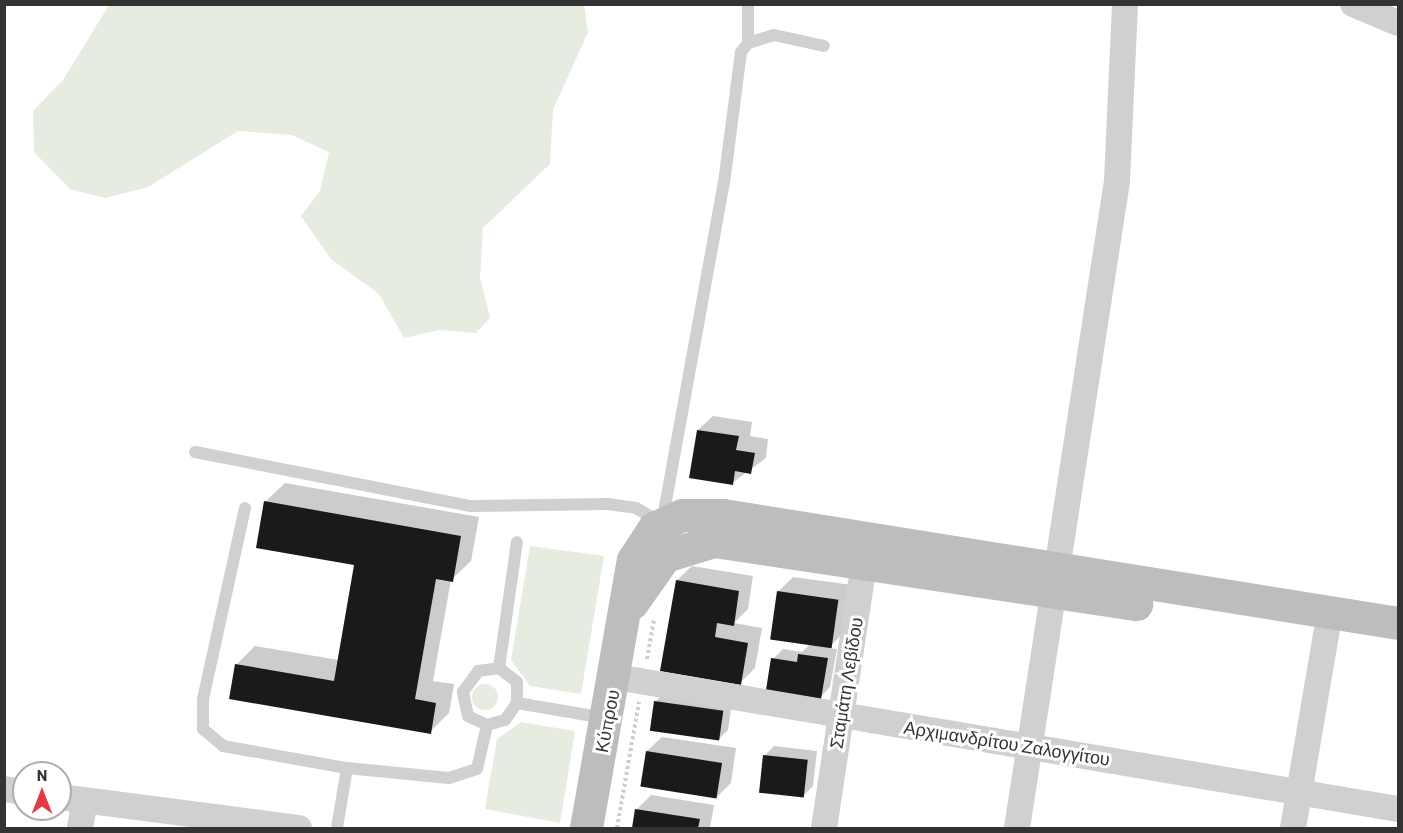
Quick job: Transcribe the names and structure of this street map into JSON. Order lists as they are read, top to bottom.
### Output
{
  "streets": {
    "main road": ["Κύπρου"],
    "street": ["Σταμάτη Λεβίδου", "Αρχιμανδρίτου Ζαλογγίτου"]
  },
  "crossings": [
    ["Σταμάτη Λεβίδου", "Αρχιμανδρίτου Ζαλογγίτου"],
    ["Κύπρου", "Αρχιμανδρίτου Ζαλογγίτου"]
  ],
  "north": "top"
}
